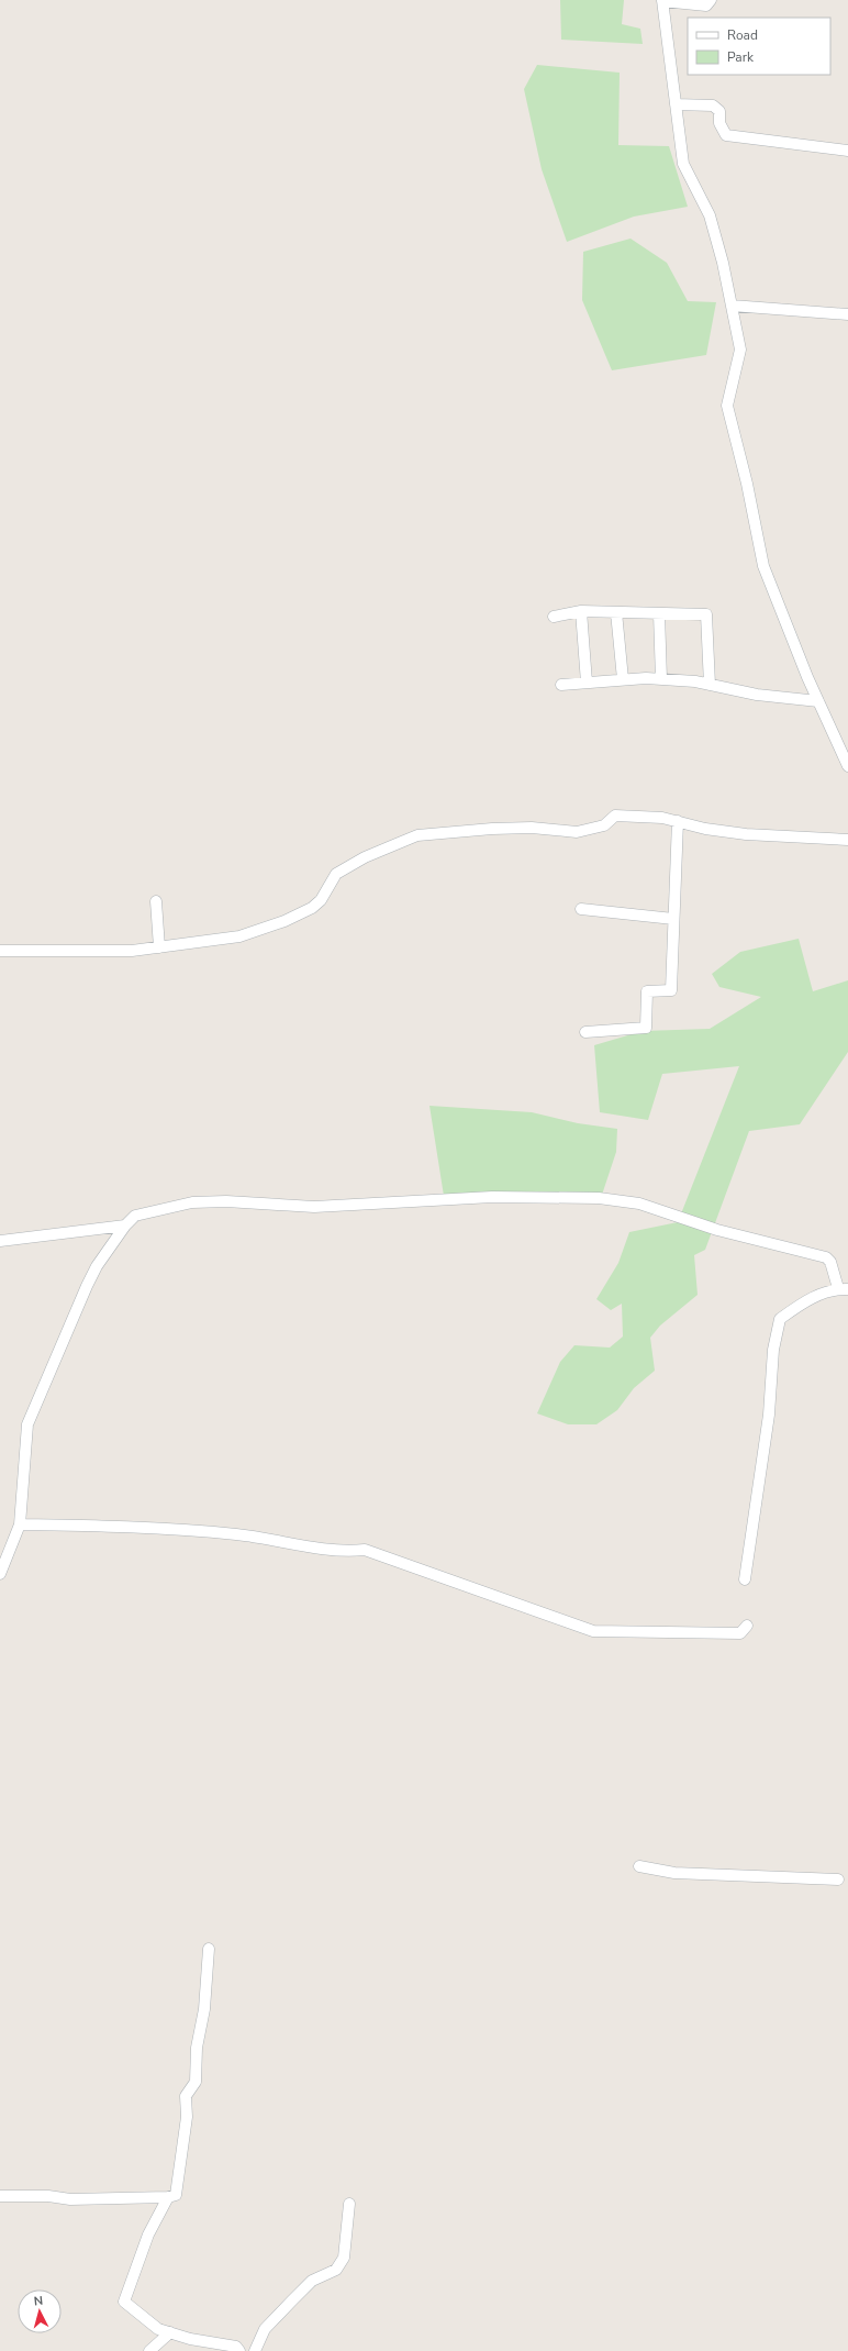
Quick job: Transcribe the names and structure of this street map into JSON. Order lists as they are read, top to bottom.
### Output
{
  "legend": ["Road", "Park"],
  "north": "top"
}
